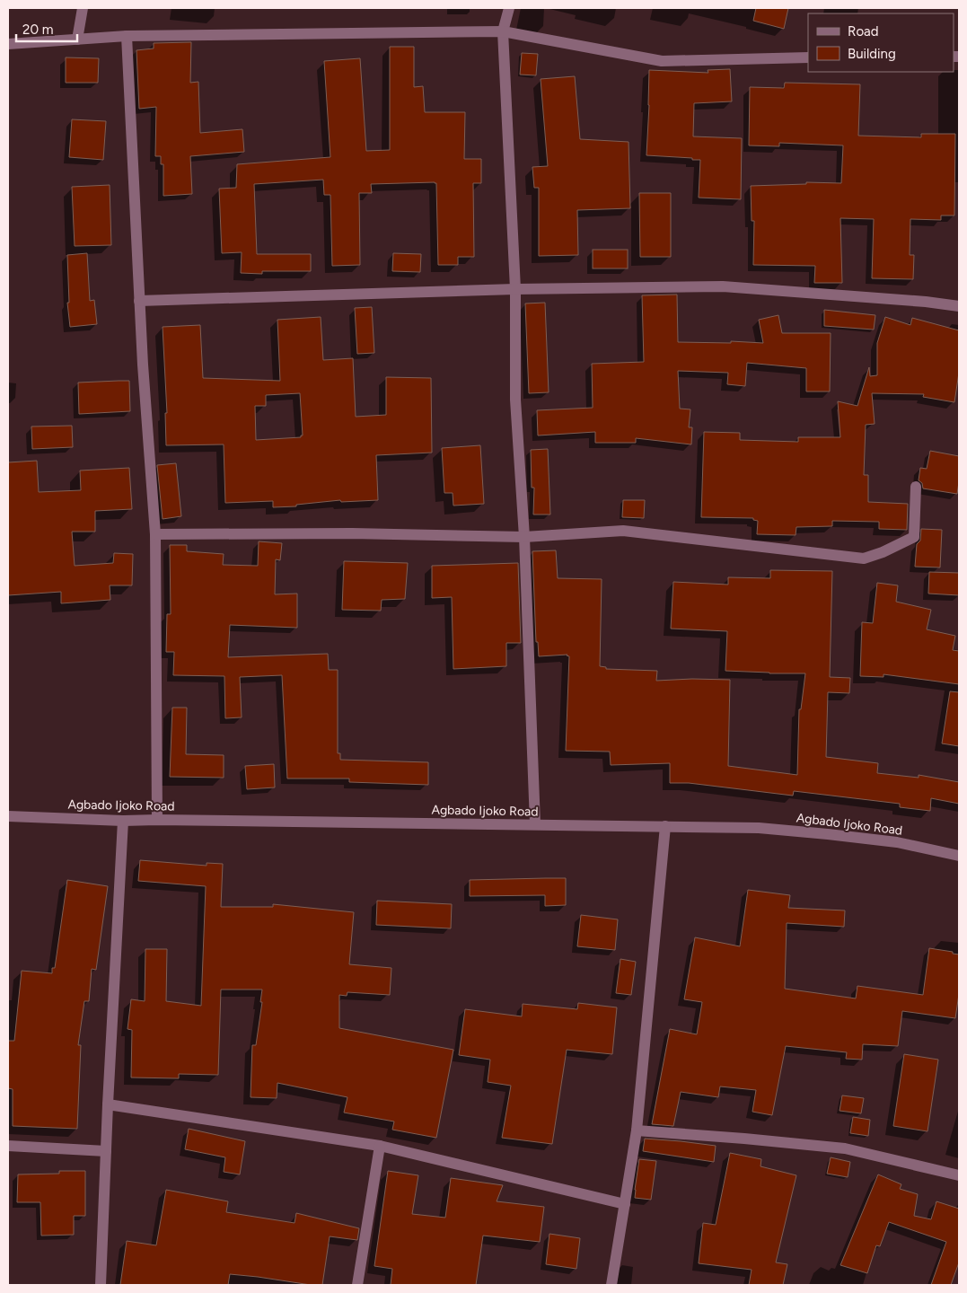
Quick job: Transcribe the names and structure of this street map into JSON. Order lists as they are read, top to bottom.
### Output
{
  "streets": {
    "street": ["Agbado Ijoko Road"]
  },
  "legend": ["Road", "Building"],
  "scale_bar": "20 m"
}
